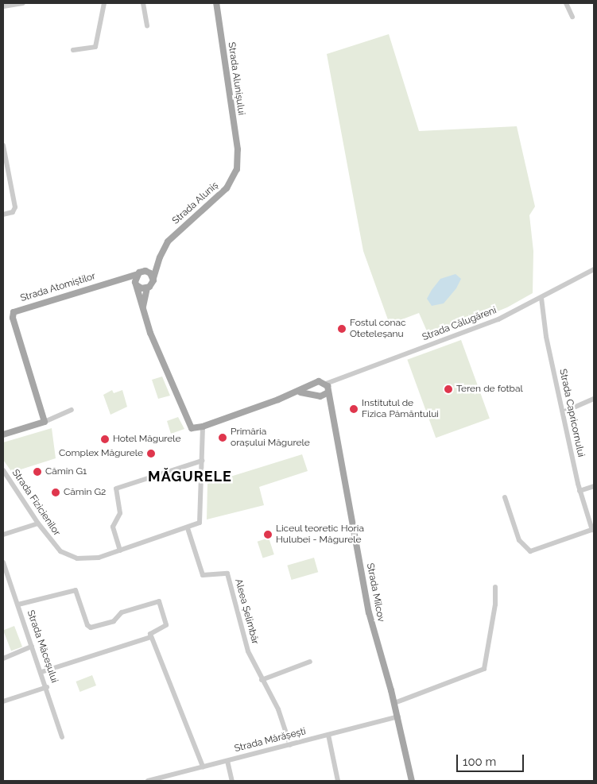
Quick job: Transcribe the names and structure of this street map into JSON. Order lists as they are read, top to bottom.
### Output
{
  "streets": {
    "main road": [
      "Strada Alunișului",
      "Strada Aluniș",
      "Strada Atomiștilor",
      "Strada Milcov"
    ],
    "street": [
      "Strada Călugăreni",
      "Strada Capricornului",
      "Strada Fizicienilor",
      "Aleea Șelimbăr",
      "Strada Măceșului",
      "Strada Mărășești"
    ]
  },
  "crossings": [
    ["Strada Alunișului", "Strada Aluniș"],
    ["Strada Aluniș", "Strada Atomiștilor"],
    ["Strada Călugăreni", "Strada Capricornului"],
    ["Strada Călugăreni", "Strada Milcov"],
    ["Strada Fizicienilor", "Aleea Șelimbăr"],
    ["Strada Milcov", "Strada Mărășești"],
    ["Aleea Șelimbăr", "Strada Mărășești"]
  ],
  "districts": ["MĂGURELE"],
  "places": [
    "Fostul conac Oteteleșanu",
    "Teren de fotbal",
    "Institutul de Fizica Pământului",
    "Primăria orașului Măgurele",
    "Hotel Măgurele",
    "Complex Măgurele",
    "Cămin G1",
    "Cămin G2",
    "Liceul teoretic Horia Hulubei - Măgurele"
  ],
  "scale_bar": "100 m"
}
